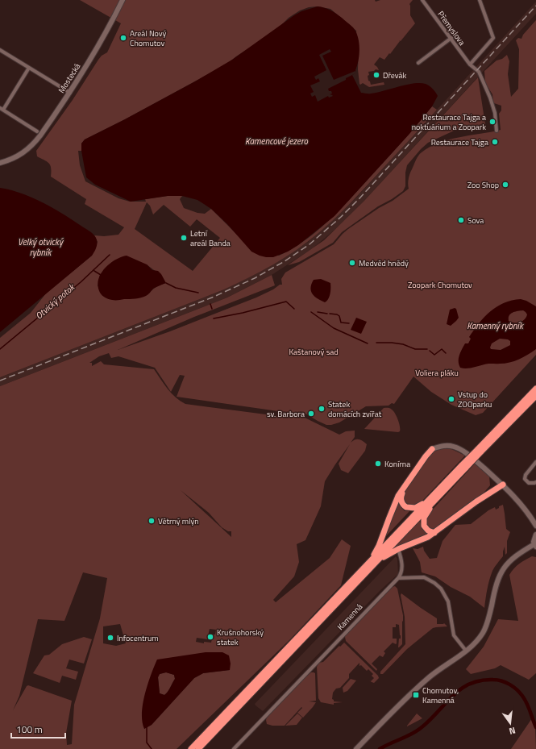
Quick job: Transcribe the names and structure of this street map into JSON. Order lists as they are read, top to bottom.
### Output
{
  "streets": {
    "street": ["Přemyslova", "Mostecká", "Kamenná"]
  },
  "water": [
    "Kamencové jezero",
    "Velký otvický rybník",
    "Otvický potok",
    "Kamenný rybník"
  ],
  "parks": ["Zoopark Chomutov", "Kaštanový sad", "Voliera pláku"],
  "places": {
    "other": [
      "Areál Nový Chomutov",
      "Dřevák",
      "Restaurace Tajga a noktuárium a Zoopark",
      "Restaurace Tajga",
      "Zoo Shop",
      "Sova",
      "Letní areál Banda",
      "Medvěd hnědý",
      "Vstup do ZOOparku",
      "Statek domácích zvířat",
      "sv. Barbora",
      "Konírna",
      "Větrný mlýn",
      "Krušnohorský statek",
      "Infocentrum"
    ],
    "transit": ["Chomutov, Kamenná"]
  },
  "scale_bar": "100 m",
  "north": "bottom"
}
